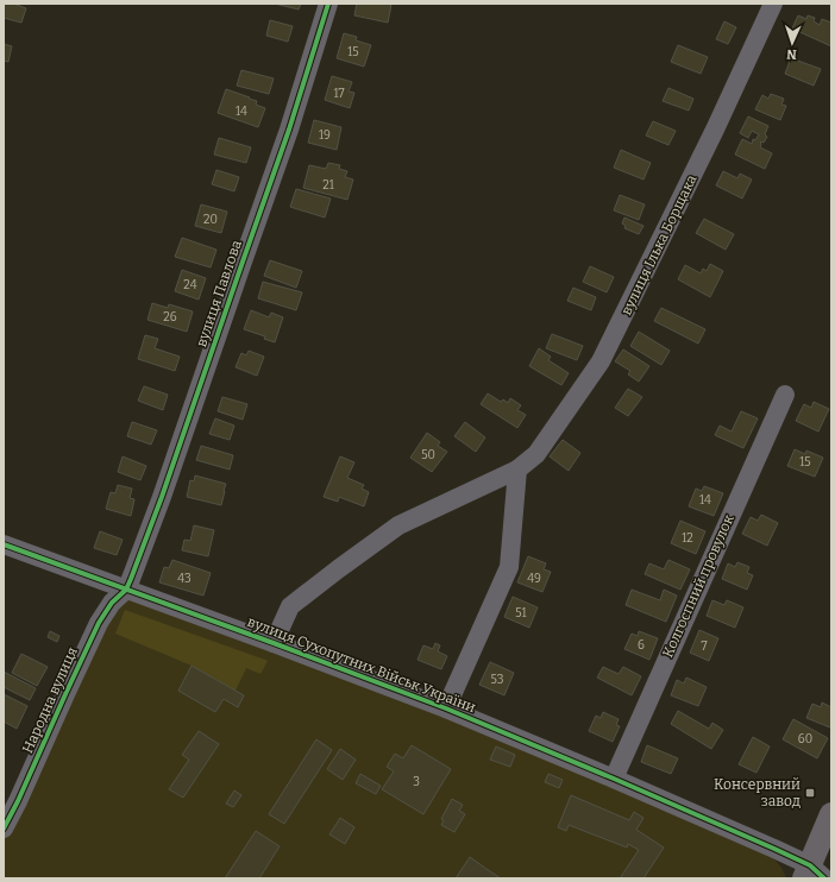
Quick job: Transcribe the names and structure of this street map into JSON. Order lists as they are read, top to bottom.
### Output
{
  "streets": {
    "street": [
      "вулиця Ілька Борщака",
      "вулиця Павлова",
      "Колгоспний провулок",
      "вулиця Сухопутних Військ України",
      "Народна вулиця"
    ]
  },
  "crossings": [
    ["вулиця Ілька Борщака", "вулиця Сухопутних Військ України"],
    ["вулиця Павлова", "вулиця Сухопутних Військ України"],
    ["вулиця Павлова", "Народна вулиця"],
    ["Колгоспний провулок", "вулиця Сухопутних Військ України"],
    ["вулиця Сухопутних Військ України", "Народна вулиця"]
  ],
  "places": {
    "transit": ["Консервний завод"]
  },
  "house_numbers": [
    "15",
    "17",
    "14",
    "19",
    "21",
    "20",
    "24",
    "26",
    "50",
    "15",
    "14",
    "12",
    "43",
    "49",
    "51",
    "6",
    "7",
    "53",
    "60",
    "3"
  ],
  "north": "bottom"
}
